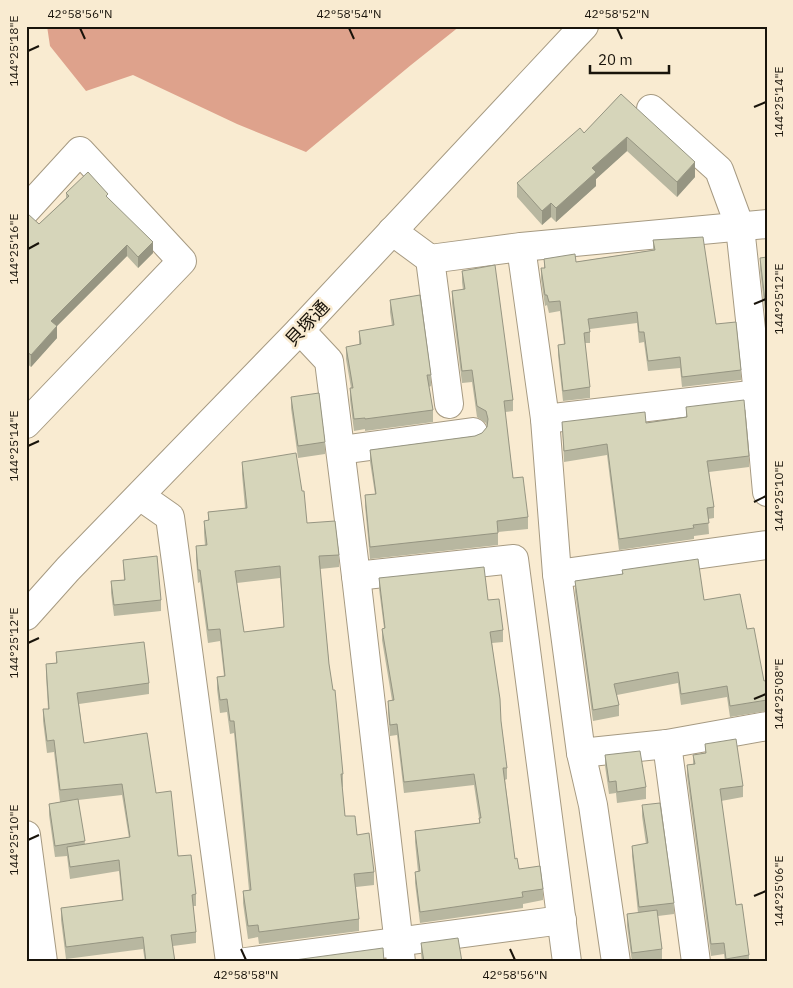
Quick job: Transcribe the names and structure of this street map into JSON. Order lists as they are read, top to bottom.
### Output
{
  "streets": {
    "street": ["貝塚通"]
  },
  "scale_bar": "20 m",
  "coordinates": [
    "42°58'56\"N",
    "42°58'54\"N",
    "42°58'52\"N",
    "144°25'18\"E",
    "144°25'14\"E",
    "144°25'16\"E",
    "144°25'12\"E",
    "144°25'10\"E",
    "144°25'08\"E",
    "144°25'06\"E",
    "42°58'58\"N"
  ]
}
